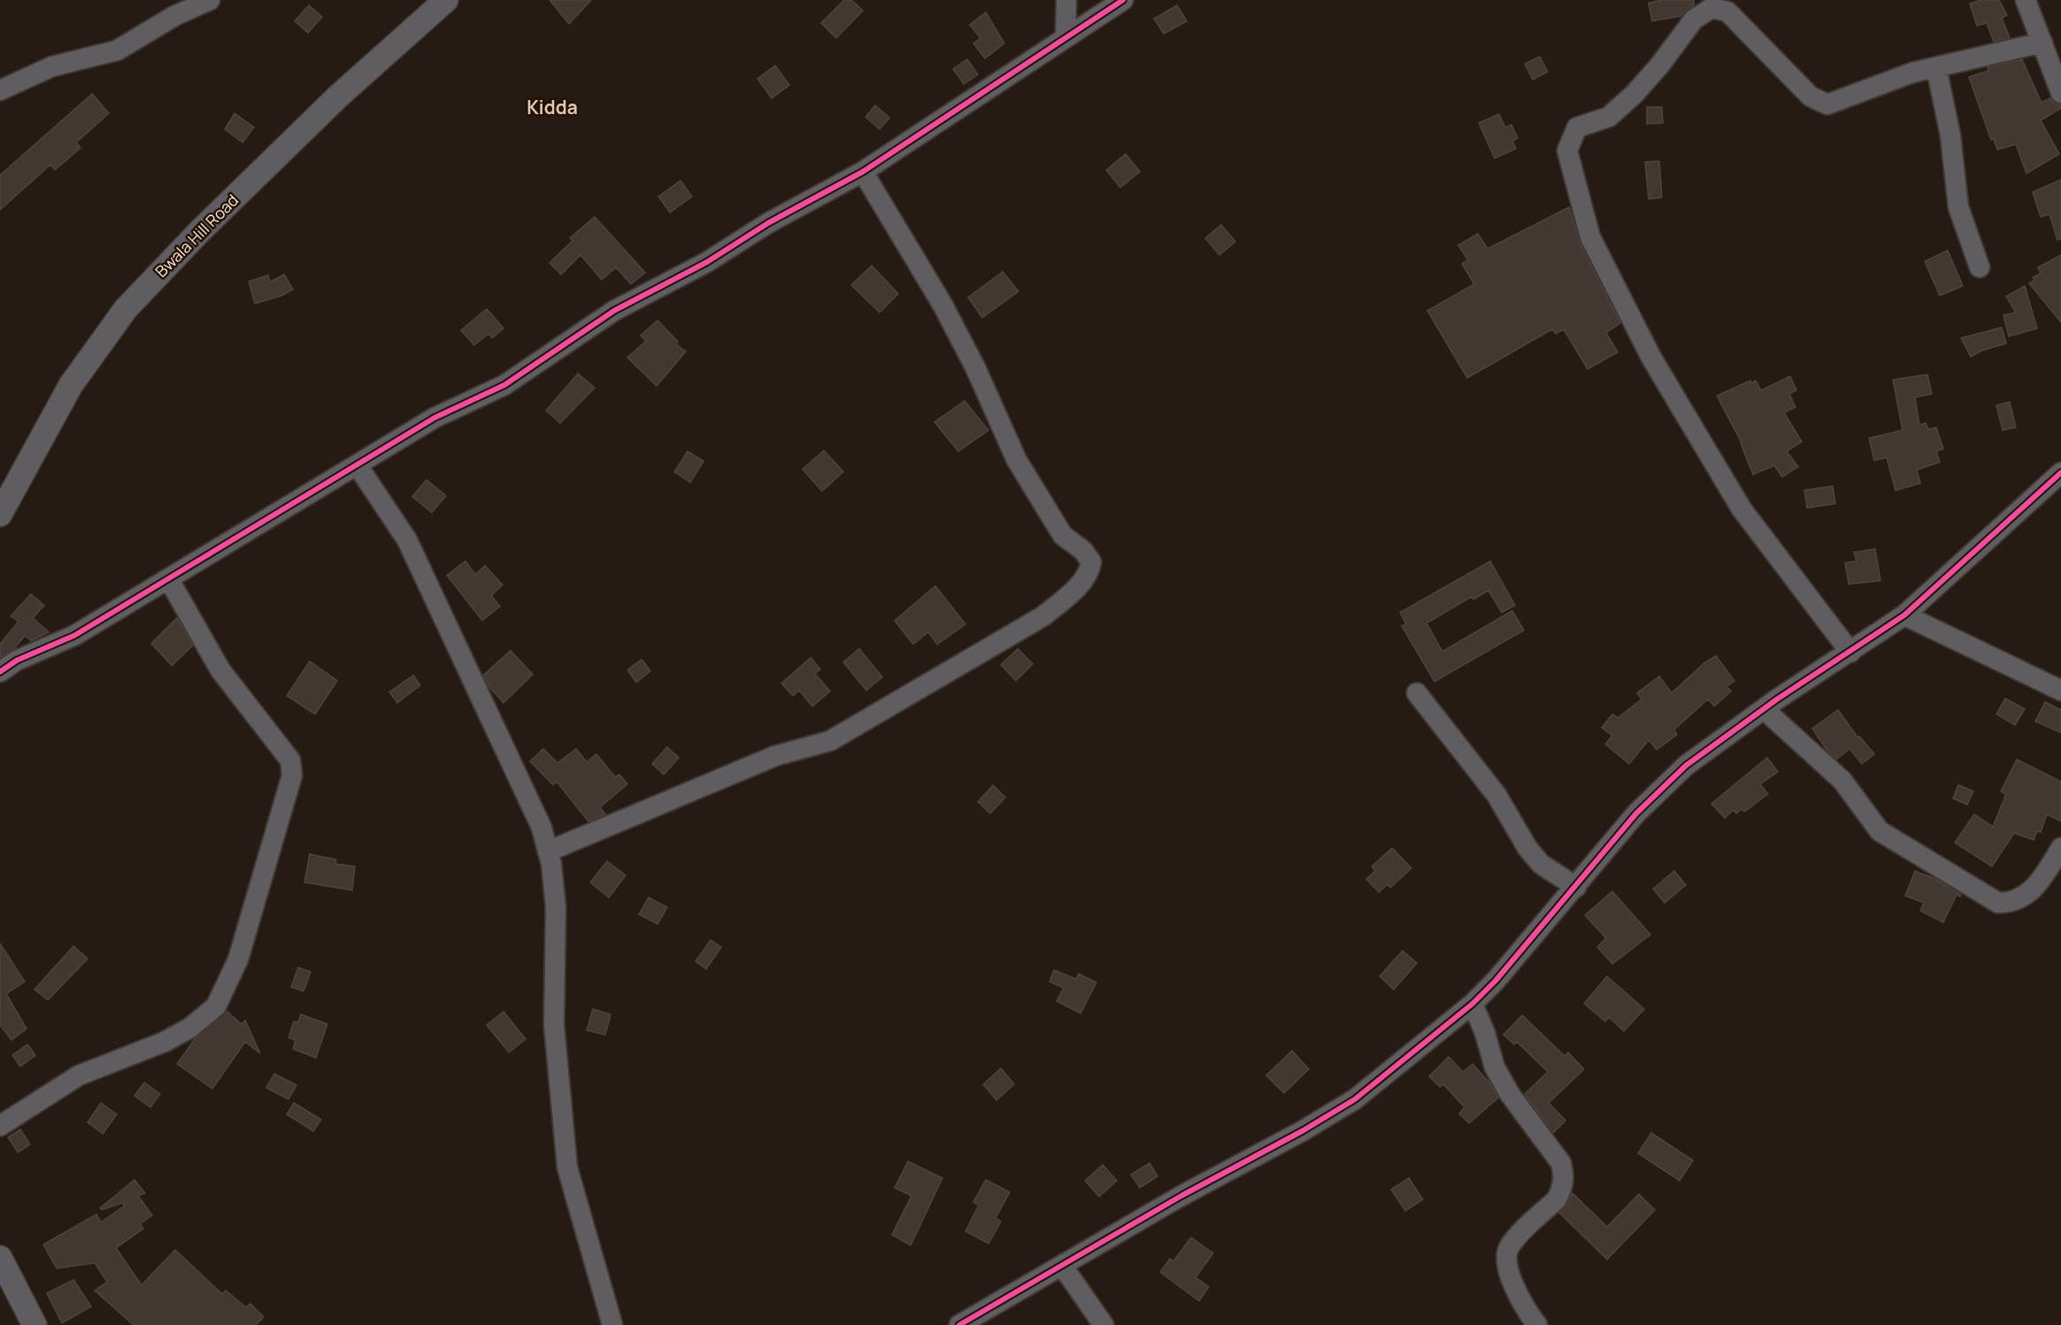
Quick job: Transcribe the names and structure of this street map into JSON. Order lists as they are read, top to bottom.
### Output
{
  "streets": {
    "street": ["Bwala Hill Road"]
  },
  "districts": ["Kidda"]
}
